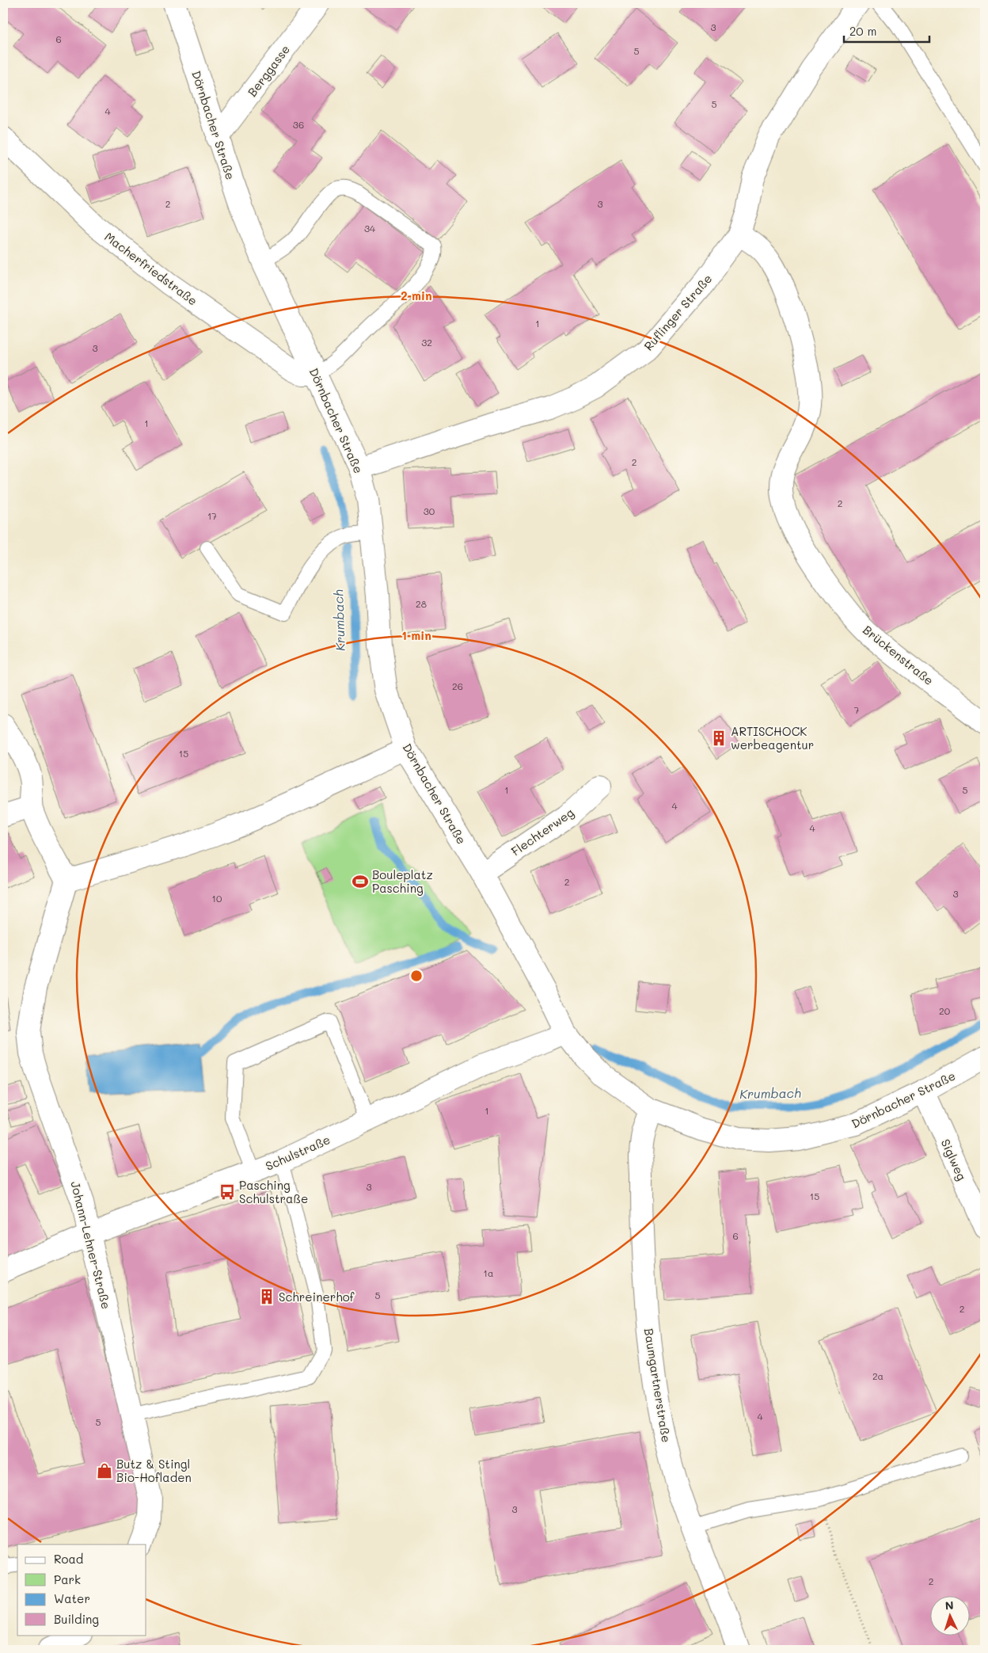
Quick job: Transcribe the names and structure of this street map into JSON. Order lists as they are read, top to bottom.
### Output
{
  "streets": {
    "street": [
      "Berggasse",
      "Dörnbacher Straße",
      "Macherfriedstraße",
      "Ruflinger Straße",
      "Brückenstraße",
      "Flechterweg",
      "Schulstraße",
      "Siglweg",
      "Johann-Lehner-Straße",
      "Baumgartnerstraße"
    ]
  },
  "crossings": [
    ["Berggasse", "Dörnbacher Straße"],
    ["Dörnbacher Straße", "Macherfriedstraße"],
    ["Dörnbacher Straße", "Ruflinger Straße"],
    ["Dörnbacher Straße", "Flechterweg"],
    ["Dörnbacher Straße", "Schulstraße"],
    ["Dörnbacher Straße", "Siglweg"],
    ["Dörnbacher Straße", "Baumgartnerstraße"],
    ["Ruflinger Straße", "Brückenstraße"],
    ["Schulstraße", "Johann-Lehner-Straße"]
  ],
  "water": ["Krumbach"],
  "places": {
    "building": ["ARTISCHOCK werbeagentur", "Schreinerhof"],
    "sports": ["Bouleplatz Pasching"],
    "bus stop": ["Pasching Schulstraße"],
    "shop": ["Butz & Stingl Bio-Hofladen"]
  },
  "house_numbers": [
    "3",
    "6",
    "5",
    "5",
    "4",
    "36",
    "2",
    "3",
    "34",
    "1",
    "32",
    "3",
    "1",
    "2",
    "2",
    "30",
    "17",
    "28",
    "26",
    "7",
    "15",
    "1",
    "5",
    "4",
    "4",
    "2",
    "3",
    "10",
    "20",
    "1",
    "3",
    "15",
    "6",
    "1a",
    "5",
    "2",
    "2a",
    "4",
    "5",
    "3",
    "2"
  ],
  "legend": [
    "Road",
    "Park",
    "Water",
    "Building"
  ],
  "scale_bar": "20 m",
  "north": "top",
  "rings": ["2 min", "1 min"]
}
